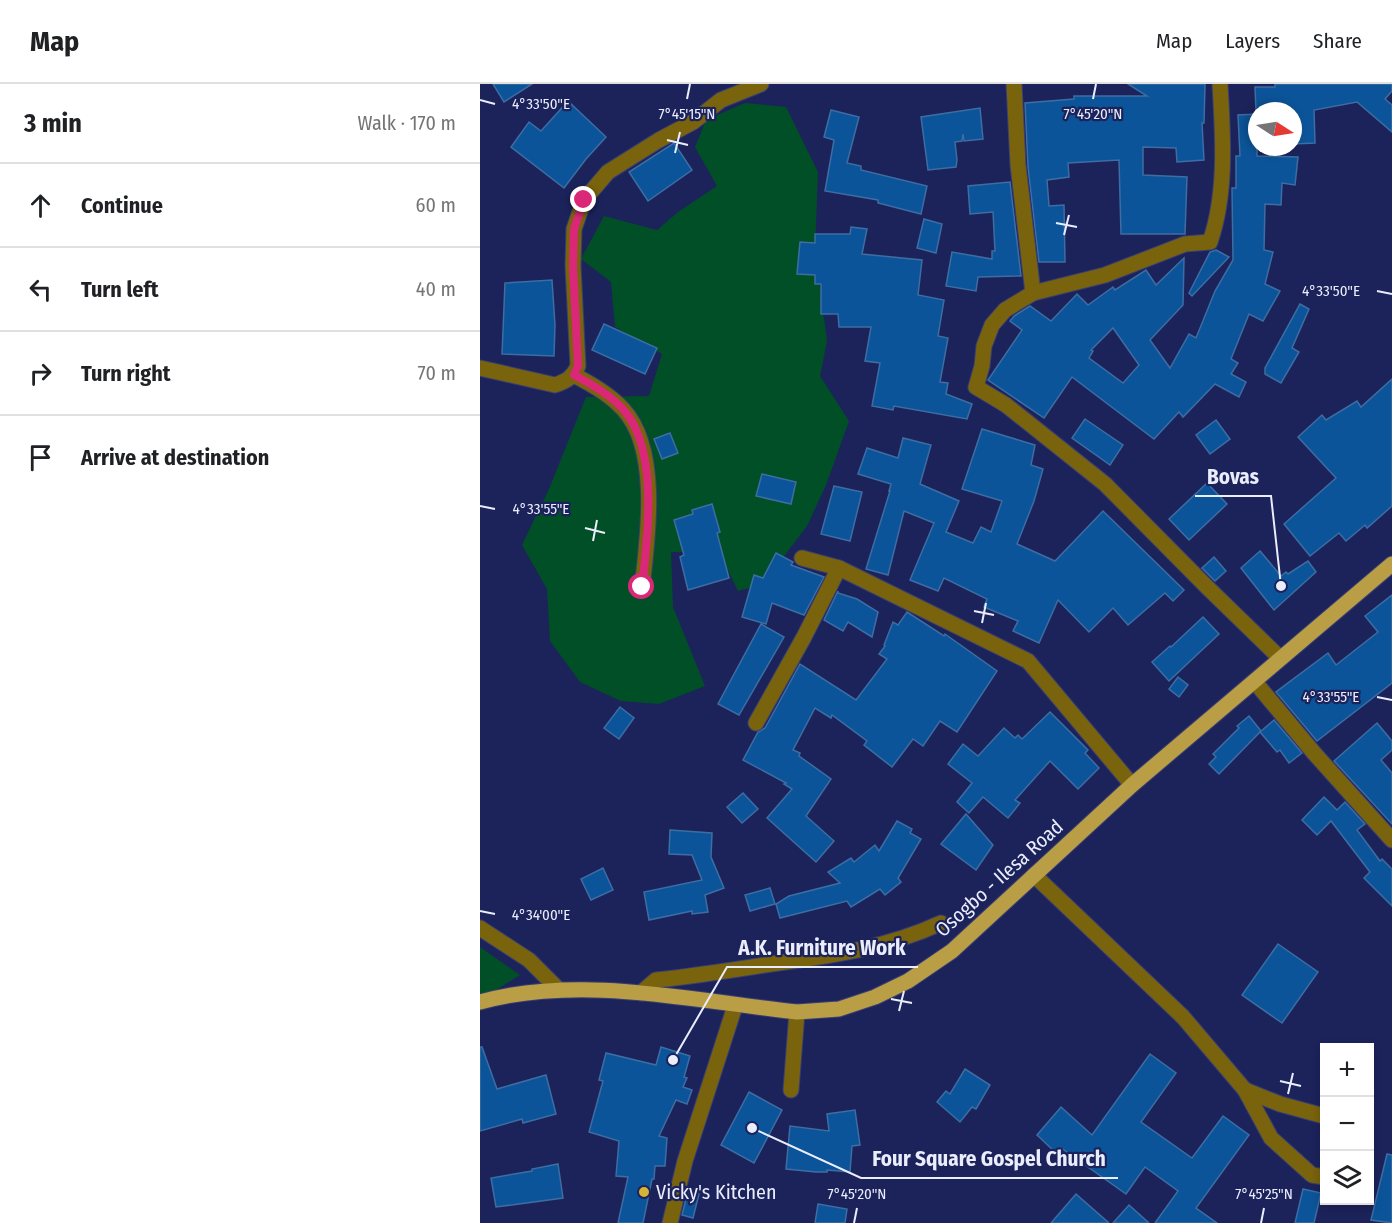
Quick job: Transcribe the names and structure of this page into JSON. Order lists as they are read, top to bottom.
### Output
{
  "streets": {
    "main road": ["Osogbo - Ilesa Road"]
  },
  "places": [
    "Bovas",
    "A.K. Furniture Work",
    "Four Square Gospel Church",
    "Vicky's Kitchen"
  ],
  "north": "right",
  "page": {
    "header": "Map",
    "nav": ["Map", "Layers", "Share"],
    "heading": ["3 min", "Walk · 170 m"],
    "list": [
      ["Continue", "60 m"],
      ["Turn left", "40 m"],
      ["Turn right", "70 m"],
      "Arrive at destination"
    ],
    "map_buttons": ["+", "−"]
  },
  "coordinates": [
    "4°33'50\"E",
    "7°45'15\"N",
    "7°45'20\"N",
    "4°33'55\"E",
    "4°34'00\"E",
    "7°45'25\"N"
  ]
}
